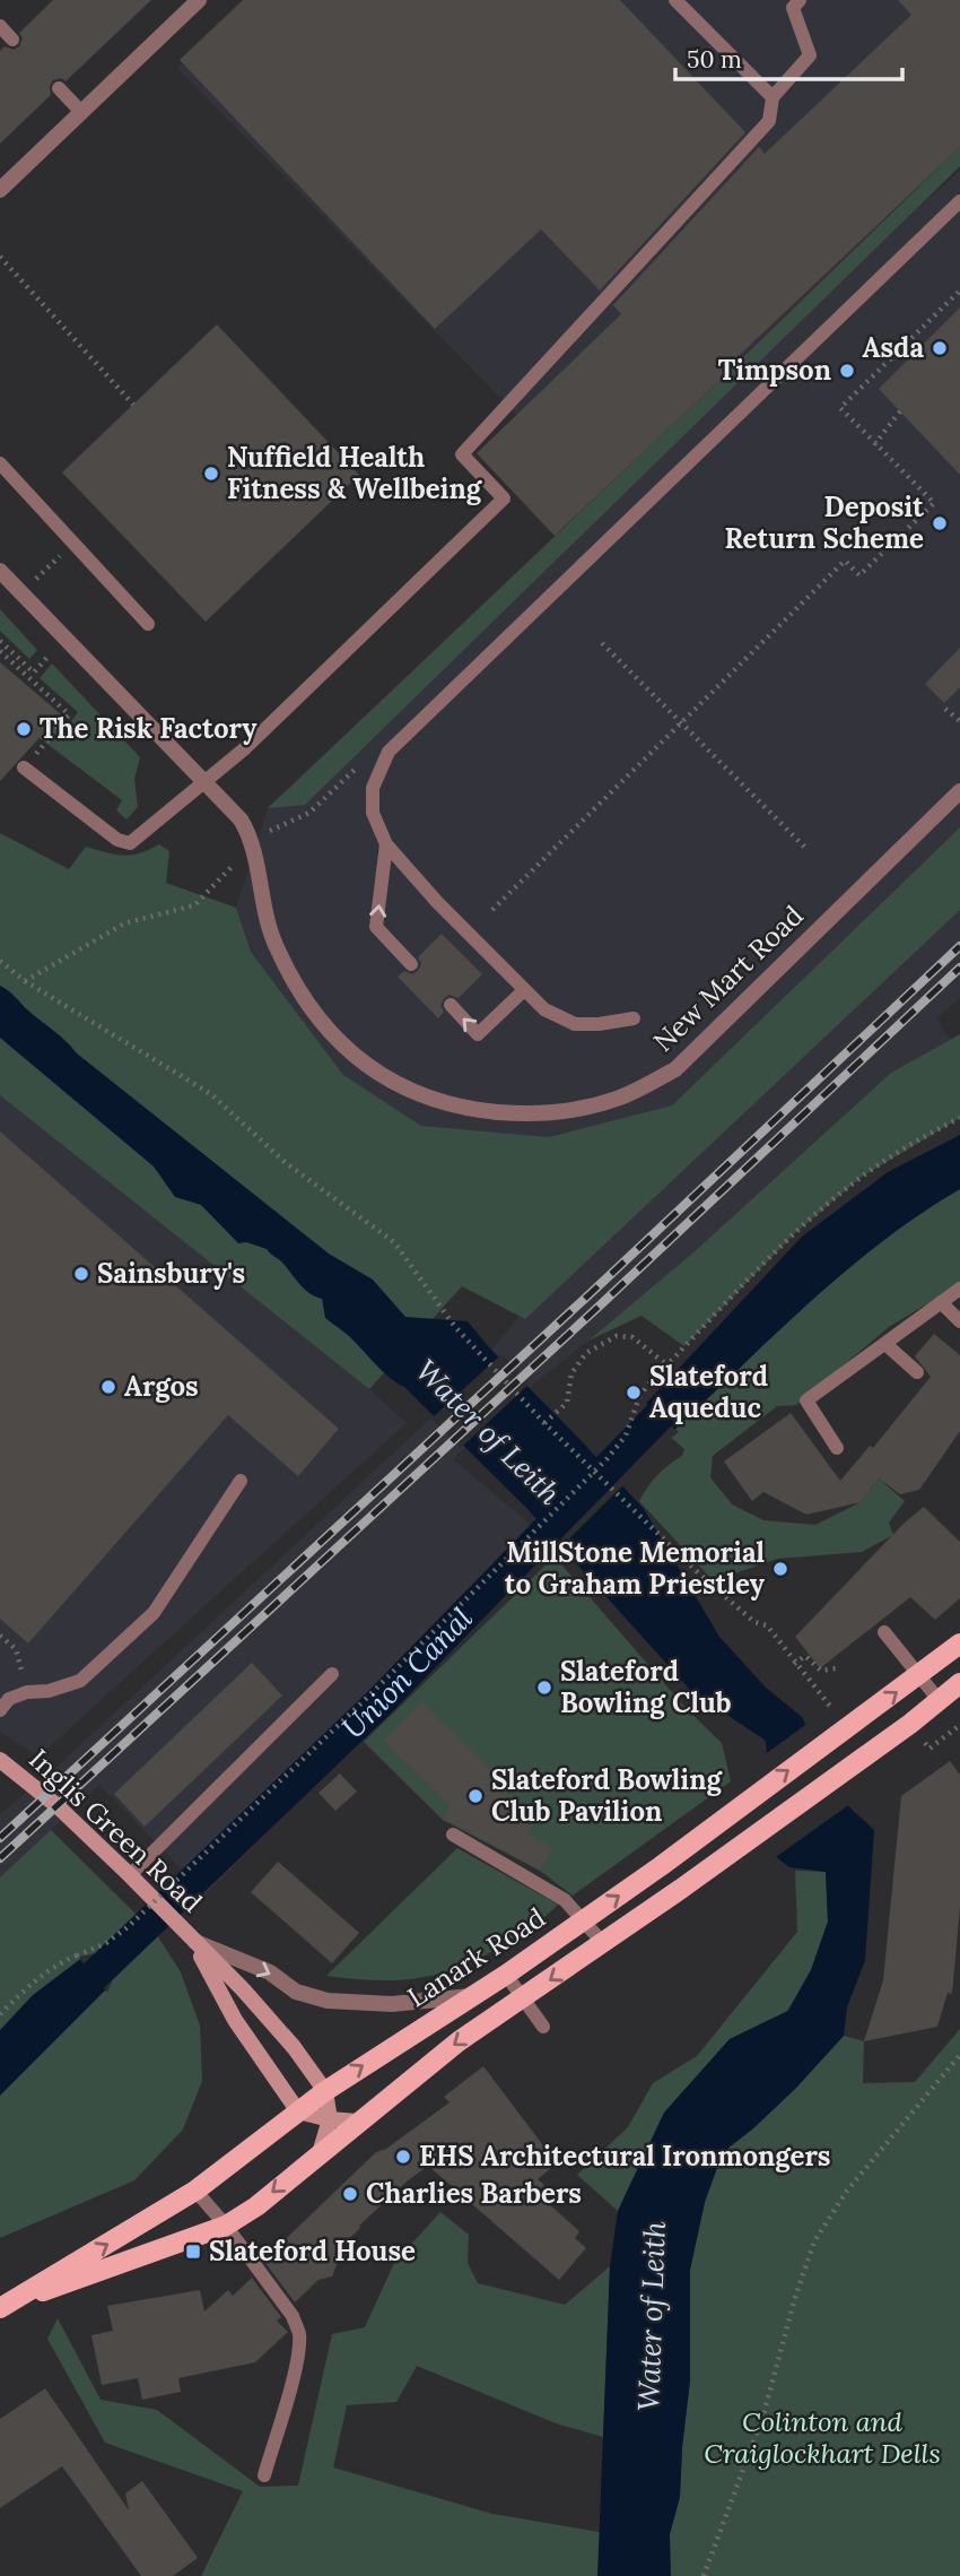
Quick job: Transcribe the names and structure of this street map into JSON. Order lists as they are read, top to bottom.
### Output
{
  "streets": {
    "main road": ["Lanark Road"],
    "street": ["New Mart Road", "Inglis Green Road"]
  },
  "crossings": [
    ["Inglis Green Road", "Lanark Road"]
  ],
  "water": ["Water of Leith", "Union Canal"],
  "parks": ["Colinton and Craiglockhart Dells"],
  "places": {
    "other": [
      "Asda",
      "Timpson",
      "Nuffield Health Fitness & Wellbeing",
      "Deposit Return Scheme",
      "The Risk Factory",
      "Sainsbury's",
      "Argos",
      "Slateford Aqueduc",
      "MillStone Memorial to Graham Priestley",
      "Slateford Bowling Club",
      "Slateford Bowling Club Pavilion",
      "EHS Architectural Ironmongers",
      "Charlies Barbers"
    ],
    "transit": ["Slateford House"]
  },
  "scale_bar": "50 m"
}
